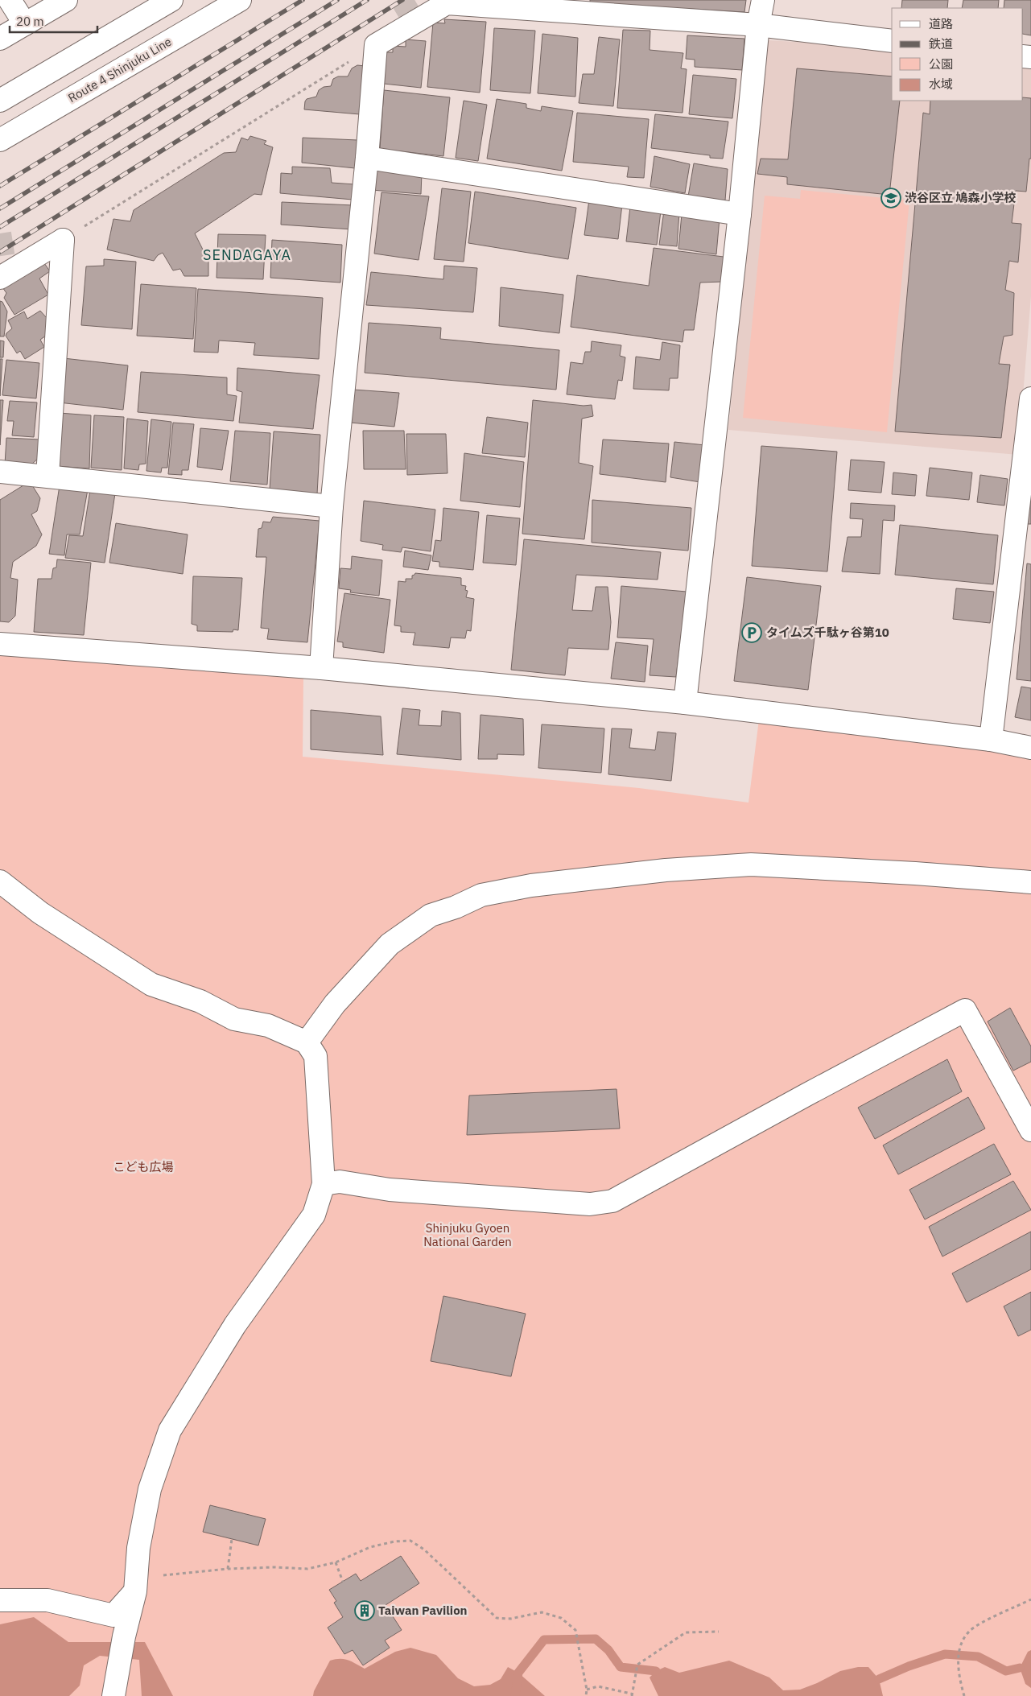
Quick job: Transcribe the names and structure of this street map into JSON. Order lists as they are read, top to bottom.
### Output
{
  "streets": {
    "main road": ["Route 4 Shinjuku Line"]
  },
  "districts": ["SENDAGAYA"],
  "parks": ["こども広場", "Shinjuku Gyoen National Garden"],
  "places": {
    "school or university": ["渋谷区立 鳩森小学校"],
    "parking": ["タイムズ千駄ヶ谷第10"],
    "building": ["Taiwan Pavilion"]
  },
  "legend": [
    "道路",
    "鉄道",
    "公園",
    "水域"
  ],
  "scale_bar": "20 m"
}
